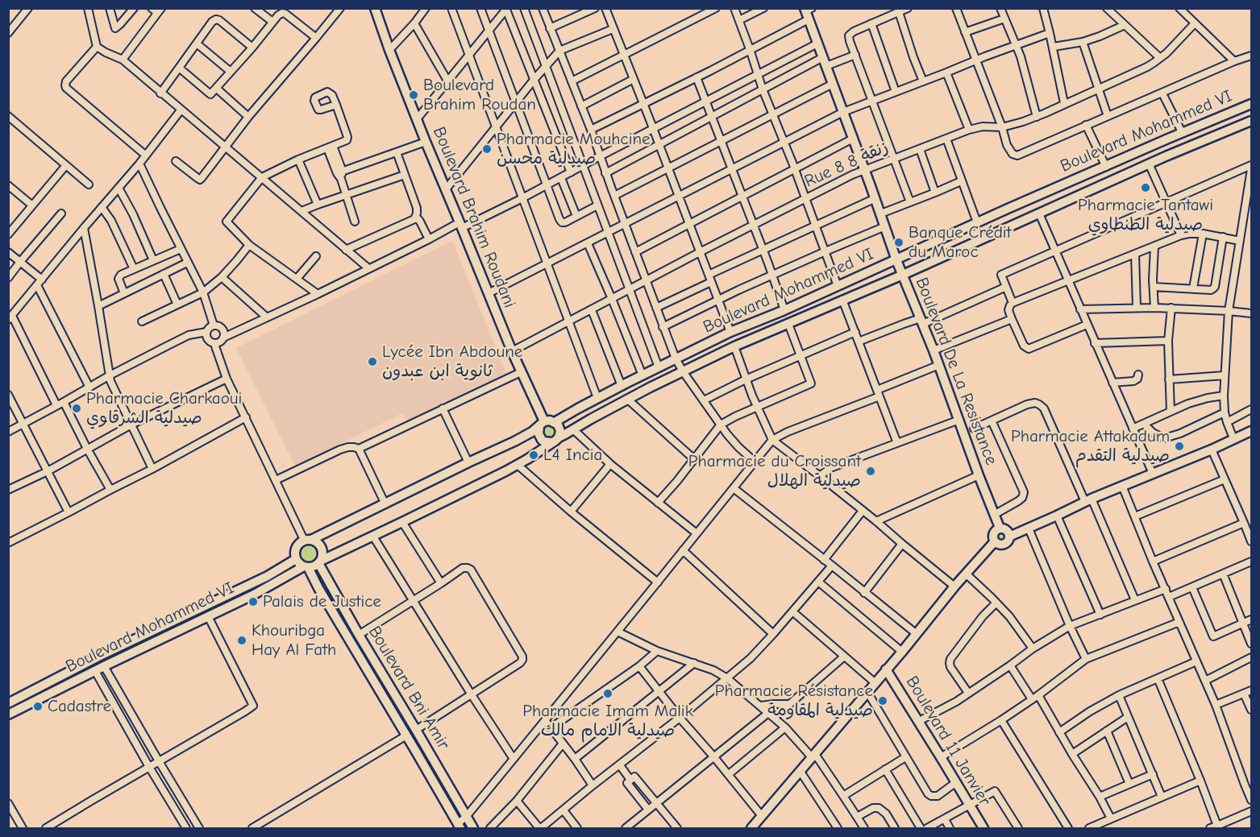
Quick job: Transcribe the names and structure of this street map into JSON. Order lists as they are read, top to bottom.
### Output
{
  "streets": {
    "main road": [
      "Boulevard Mohammed VI",
      "Boulevard Brahim Roudani",
      "Boulevard De La Resistance",
      "Boulevard Bni Amir",
      "Boulevard 11 Janvier"
    ],
    "street": ["Rue 8 8 زنقة"]
  },
  "crossings": [
    ["Boulevard Mohammed VI", "Boulevard Brahim Roudani"],
    ["Boulevard Mohammed VI", "Boulevard De La Resistance"],
    ["Boulevard Mohammed VI", "Boulevard Bni Amir"],
    ["Rue 8 8 زنقة", "Boulevard Brahim Roudani"],
    ["Rue 8 8 زنقة", "Boulevard De La Resistance"]
  ],
  "places": [
    "Boulevard Brahim Roudan",
    "Pharmacie Mouhcine صيدلية محسن",
    "Pharmacie Tantawi صيدلية الطنطاوي",
    "Banque Crédit du Maroc",
    "Lycée Ibn Abdoune ثانوية ابن عبدون",
    "Pharmacie Charkaoui صيدلية الشرقاوي",
    "Pharmacie Attakadum صيدلية التقدم",
    "L4 Incia",
    "Pharmacie du Croissant صيدلية الهلال",
    "Palais de Justice",
    "Khouribga Hay Al Fath",
    "Pharmacie Imam Malik صيدلية الامام مالك",
    "Pharmacie Résistance صيدلية المقاومة",
    "Cadastre"
  ]
}
